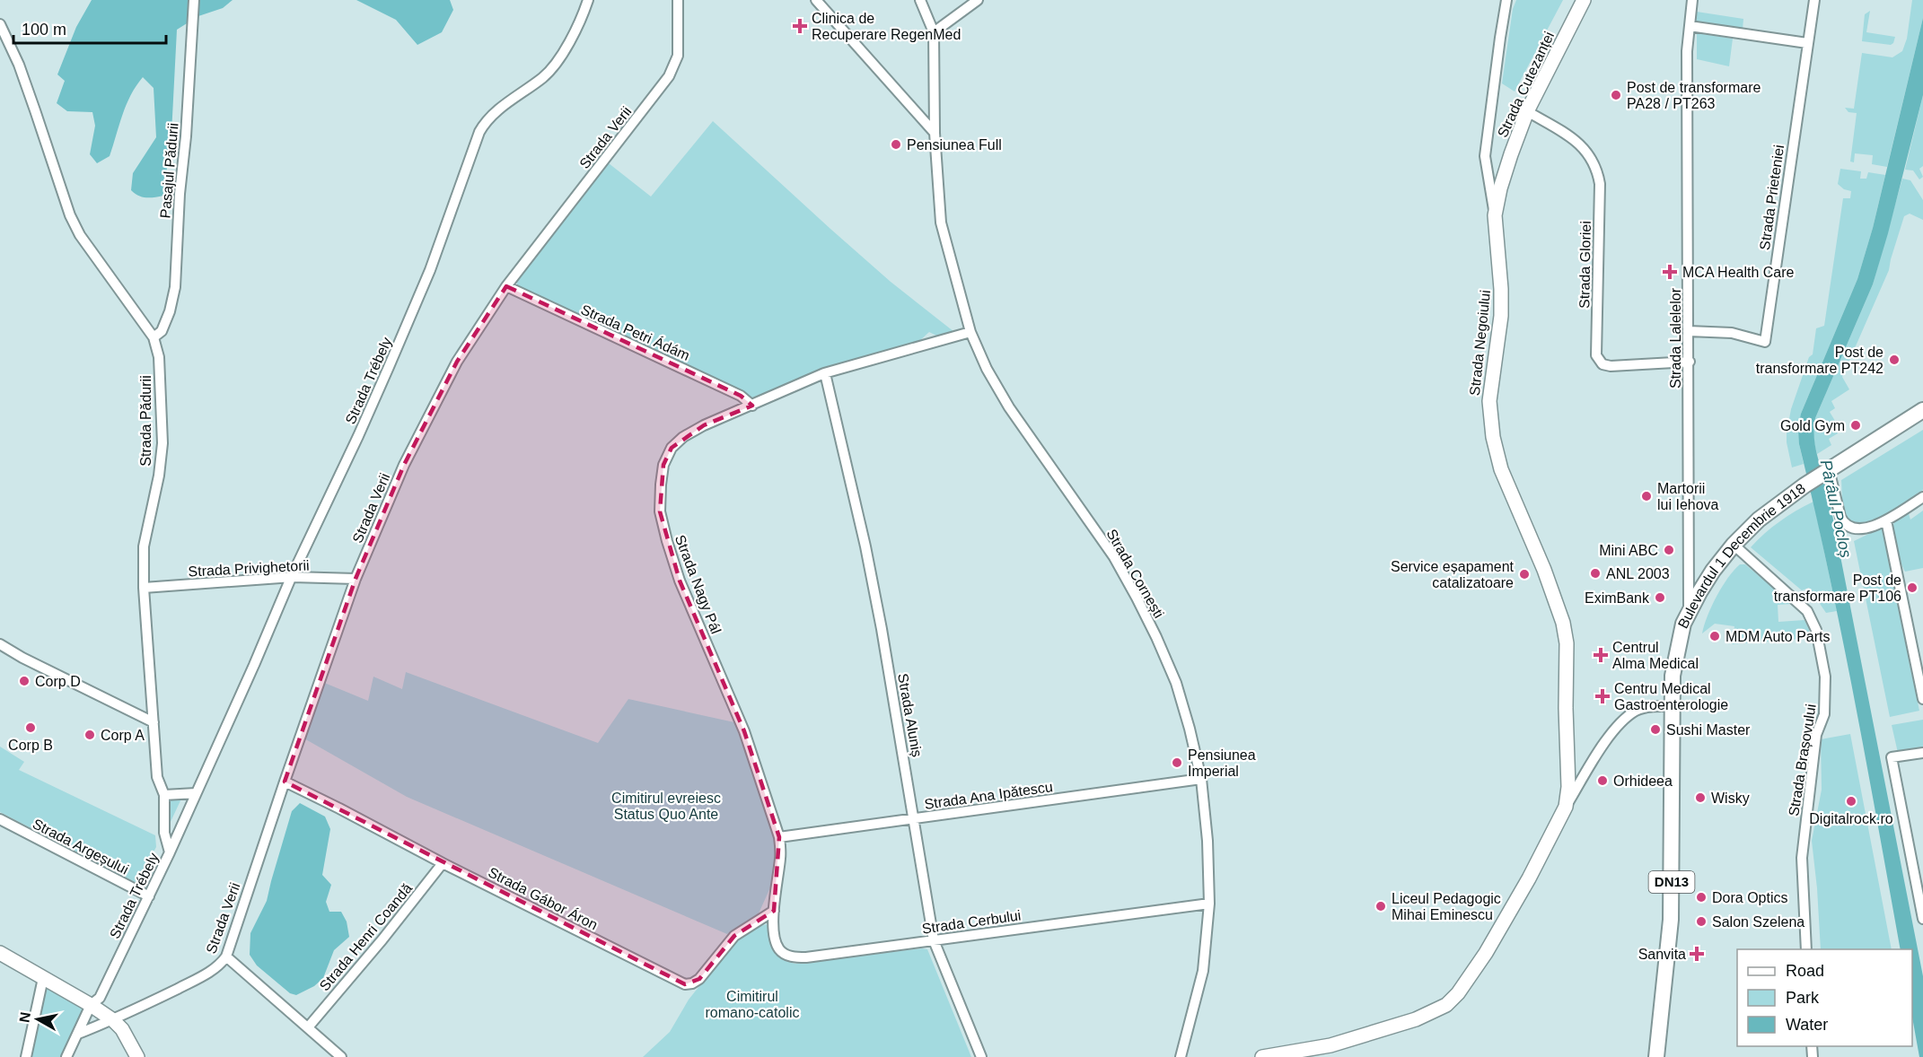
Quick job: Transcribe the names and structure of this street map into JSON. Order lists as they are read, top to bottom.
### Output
{
  "streets": {
    "main road": ["Bulevardul 1 Decembrie 1918", "DN13"],
    "street": [
      "Strada Cutezanței",
      "Strada Verii",
      "Pasajul Pădurii",
      "Strada Prieteniei",
      "Strada Gloriei",
      "Strada Petri Ádám",
      "Strada Lalelelor",
      "Strada Negoiului",
      "Strada Trébely",
      "Strada Pădurii",
      "Strada Privighetorii",
      "Strada Cornești",
      "Strada Nagy Pál",
      "Strada Aluniș",
      "Strada Brașovului",
      "Strada Ana Ipătescu",
      "Strada Argeșului",
      "Strada Gábor Áron",
      "Strada Cerbului",
      "Strada Henri Coandă"
    ]
  },
  "crossings": [
    ["Strada Cutezanței", "Strada Gloriei"],
    ["Strada Cutezanței", "Strada Negoiului"],
    ["Strada Verii", "Strada Petri Ádám"],
    ["Strada Verii", "Strada Trébely"],
    ["Strada Verii", "Strada Privighetorii"],
    ["Strada Verii", "Strada Gábor Áron"],
    ["Pasajul Pădurii", "Strada Pădurii"],
    ["Strada Prieteniei", "Strada Lalelelor"],
    ["Strada Gloriei", "Strada Lalelelor"],
    ["Strada Petri Ádám", "Strada Nagy Pál"],
    ["Strada Lalelelor", "Bulevardul 1 Decembrie 1918"],
    ["Strada Trébely", "Strada Pădurii"],
    ["Strada Trébely", "Strada Privighetorii"],
    ["Strada Trébely", "Strada Argeșului"],
    ["Strada Pădurii", "Strada Privighetorii"],
    ["Bulevardul 1 Decembrie 1918", "Strada Brașovului"],
    ["Strada Cornești", "Strada Nagy Pál"],
    ["Strada Cornești", "Strada Ana Ipătescu"],
    ["Strada Cornești", "Strada Cerbului"],
    ["Strada Nagy Pál", "Strada Aluniș"],
    ["Strada Nagy Pál", "Strada Ana Ipătescu"],
    ["Strada Nagy Pál", "Strada Gábor Áron"],
    ["Strada Nagy Pál", "Strada Cerbului"],
    ["Strada Aluniș", "Strada Ana Ipătescu"],
    ["Strada Aluniș", "Strada Cerbului"],
    ["Strada Gábor Áron", "Strada Cerbului"],
    ["Strada Gábor Áron", "Strada Henri Coandă"]
  ],
  "water": ["Pârâul Pocloș"],
  "parks": ["Cimitirul evreiesc Status Quo Ante", "Cimitirul romano-catolic"],
  "places": {
    "health": [
      "Clinica de Recuperare RegenMed",
      "MCA Health Care",
      "Centrul Alma Medical",
      "Centru Medical Gastroenterologie",
      "Sanvita"
    ],
    "other": [
      "Post de transformare PA28 / PT263",
      "Pensiunea Full",
      "Post de transformare PT242",
      "Gold Gym",
      "Martorii lui Iehova",
      "Mini ABC",
      "ANL 2003",
      "Service eșapament catalizatoare",
      "Post de transformare PT106",
      "EximBank",
      "MDM Auto Parts",
      "Corp D",
      "Corp B",
      "Sushi Master",
      "Corp A",
      "Pensiunea Imperial",
      "Orhideea",
      "Wisky",
      "Digitalrock.ro",
      "Dora Optics",
      "Liceul Pedagogic Mihai Eminescu",
      "Salon Szelena"
    ]
  },
  "legend": ["Road", "Park", "Water"],
  "scale_bar": "100 m",
  "north": "left"
}
